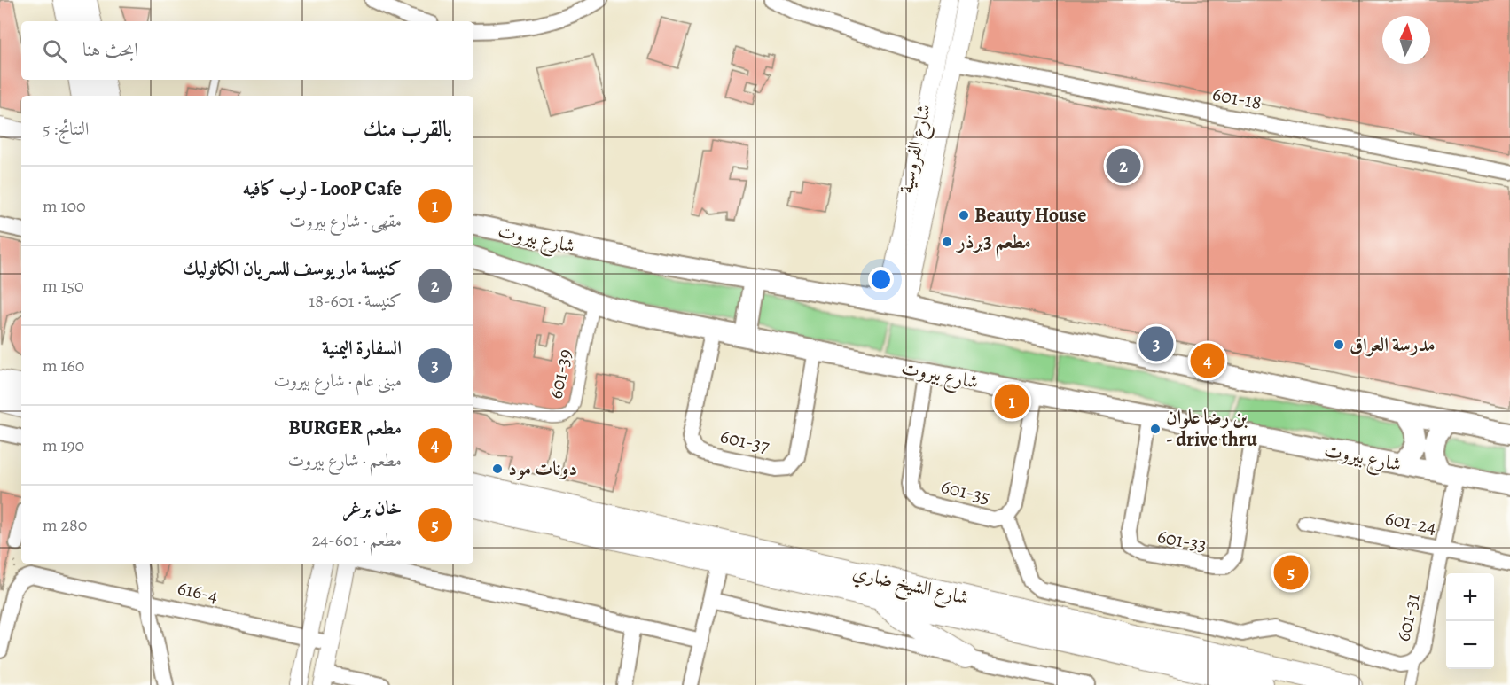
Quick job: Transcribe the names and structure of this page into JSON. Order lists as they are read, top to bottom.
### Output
{
  "streets": {
    "main road": ["شارع بيروت", "شارع الشيخ ضاري"],
    "street": [
      "601-18",
      "شارع الفروسية",
      "601-39",
      "601-37",
      "601-35",
      "601-24",
      "601-33",
      "616-4",
      "601-31"
    ]
  },
  "crossings": [
    ["601-18", "شارع الفروسية"],
    ["شارع الفروسية", "شارع بيروت"],
    ["شارع بيروت", "601-39"],
    ["شارع بيروت", "601-37"],
    ["شارع بيروت", "601-35"],
    ["شارع بيروت", "601-33"],
    ["شارع بيروت", "601-31"],
    ["601-35", "601-31"],
    ["601-24", "601-31"]
  ],
  "places": [
    "Beauty House",
    "مطعم 3برذر",
    "مدرسة العراق",
    "بن رضا علوان - drive thru",
    "دونات مود"
  ],
  "north": "top",
  "page": {
    "search": "ابحث هنا",
    "heading": ["بالقرب منك", "النتائج: 5"],
    "pins": [
      "2",
      "3",
      "4",
      "1",
      "5"
    ],
    "list": [
      {
        "mark": "1",
        "name": "LooP Cafe - لوب كافيه",
        "note": "مقهى · شارع بيروت",
        "value": "100 m"
      },
      {
        "mark": "2",
        "name": "كنيسة مار يوسف للسريان الكاثوليك",
        "note": "كنيسة · 601-18",
        "value": "150 m"
      },
      {
        "mark": "3",
        "name": "السفارة اليمنية",
        "note": "مبنى عام · شارع بيروت",
        "value": "160 m"
      },
      {
        "mark": "4",
        "name": "مطعم BURGER",
        "note": "مطعم · شارع بيروت",
        "value": "190 m"
      },
      {
        "mark": "5",
        "name": "خان برغر",
        "note": "مطعم · 601-24",
        "value": "280 m"
      }
    ],
    "map_buttons": ["+", "−"]
  }
}
